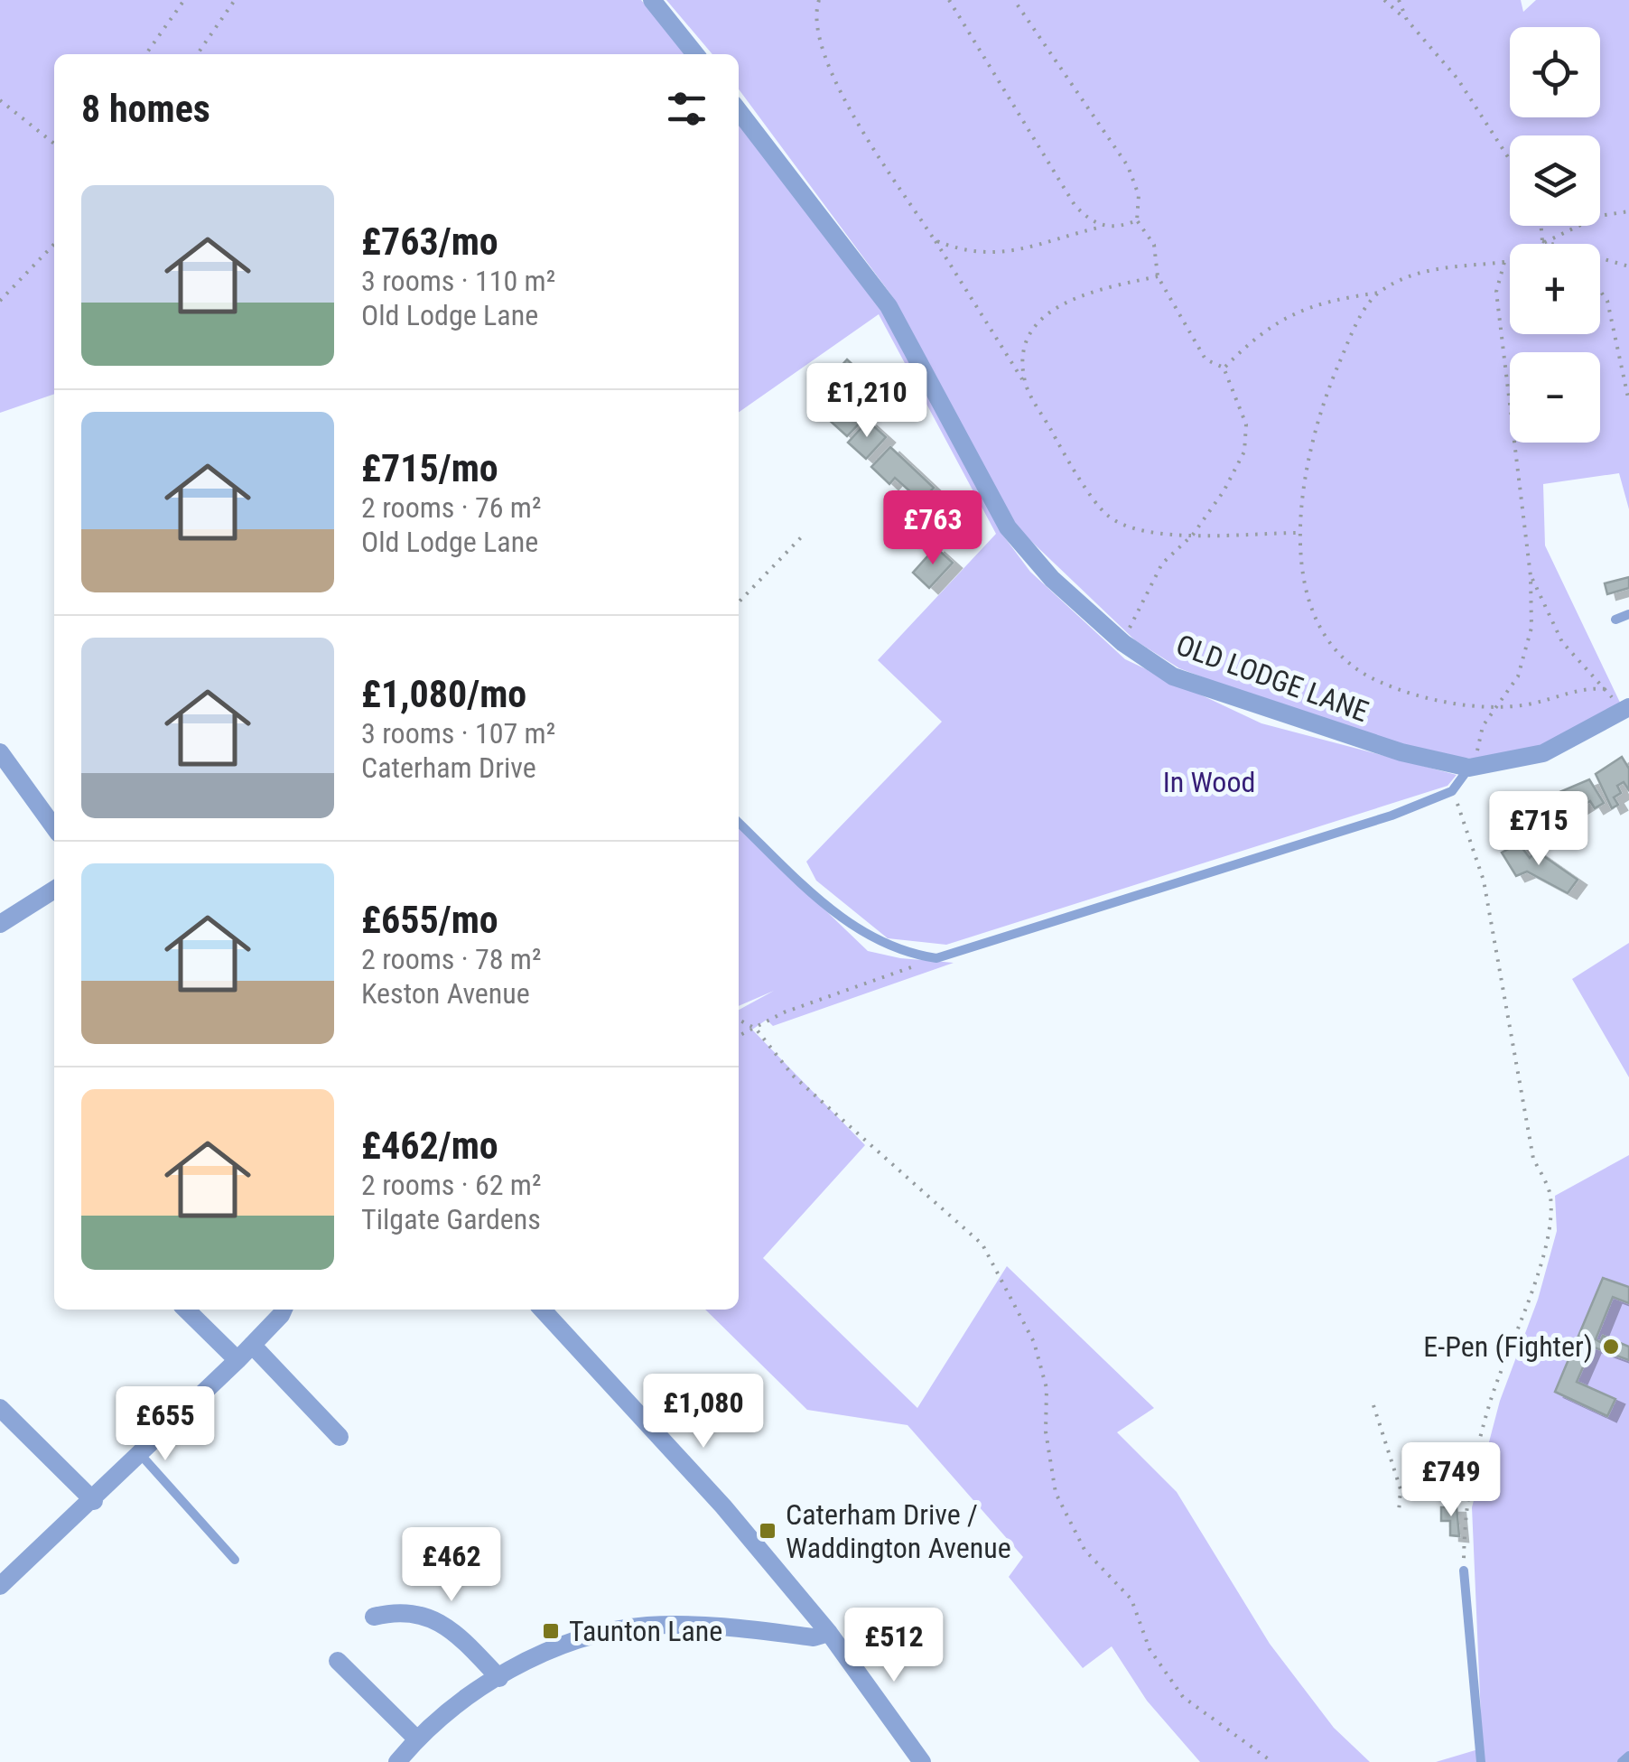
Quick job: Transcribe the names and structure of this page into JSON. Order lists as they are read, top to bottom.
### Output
{
  "streets": {
    "street": ["OLD LODGE LANE"]
  },
  "parks": ["In Wood"],
  "places": {
    "other": ["E-Pen (Fighter)"],
    "transit": ["Caterham Drive / Waddington Avenue", "Taunton Lane"]
  },
  "page": {
    "map_buttons": ["+", "−"],
    "heading": "8 homes",
    "list": [
      {
        "name": "£763/mo",
        "note": "3 rooms · 110 m² · Old Lodge Lane"
      },
      {
        "name": "£715/mo",
        "note": "2 rooms · 76 m² · Old Lodge Lane"
      },
      {
        "name": "£1,080/mo",
        "note": "3 rooms · 107 m² · Caterham Drive"
      },
      {
        "name": "£655/mo",
        "note": "2 rooms · 78 m² · Keston Avenue"
      },
      {
        "name": "£462/mo",
        "note": "2 rooms · 62 m² · Tilgate Gardens"
      }
    ],
    "price": [
      "£1,210",
      "£763",
      "£715",
      "£1,080",
      "£655",
      "£749",
      "£462",
      "£512"
    ]
  }
}
